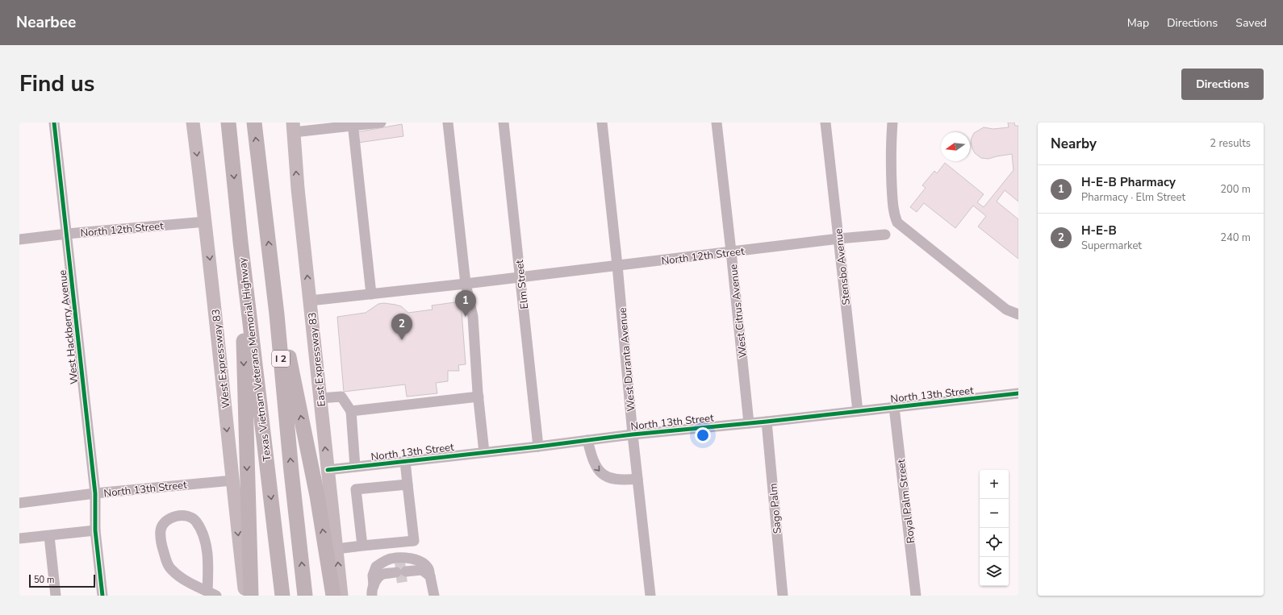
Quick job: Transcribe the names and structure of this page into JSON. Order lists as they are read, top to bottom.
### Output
{
  "streets": {
    "highway": ["I 2", "Texas Vietnam Veterans Memorial Highway"],
    "main road": ["West Expressway 83", "East Expressway 83"],
    "street": [
      "North 12th Street",
      "Stensbo Avenue",
      "Elm Street",
      "West Citrus Avenue",
      "West Hackberry Avenue",
      "West Duranta Avenue",
      "North 13th Street",
      "Royal Palm Street",
      "Sago Palm"
    ]
  },
  "crossings": [
    ["North 12th Street", "Stensbo Avenue"],
    ["North 12th Street", "Elm Street"],
    ["North 12th Street", "West Citrus Avenue"],
    ["North 12th Street", "West Hackberry Avenue"],
    ["North 12th Street", "West Expressway 83"],
    ["North 12th Street", "East Expressway 83"],
    ["North 12th Street", "West Duranta Avenue"],
    ["Stensbo Avenue", "North 13th Street"],
    ["Elm Street", "North 13th Street"],
    ["West Citrus Avenue", "North 13th Street"],
    ["West Hackberry Avenue", "North 13th Street"],
    ["West Expressway 83", "North 13th Street"],
    ["East Expressway 83", "North 13th Street"],
    ["West Duranta Avenue", "North 13th Street"],
    ["North 13th Street", "Royal Palm Street"],
    ["North 13th Street", "Sago Palm"]
  ],
  "one_way": ["West Expressway 83", "East Expressway 83"],
  "scale_bar": "50 m",
  "north": "left",
  "page": {
    "header": "Nearbee",
    "nav": ["Map", "Directions", "Saved"],
    "title": "Find us",
    "buttons": "Directions",
    "heading": ["Nearby", "2 results"],
    "list": [
      {
        "mark": "1",
        "name": "H-E-B Pharmacy",
        "note": "Pharmacy · Elm Street",
        "value": "200 m"
      },
      {
        "mark": "2",
        "name": "H-E-B",
        "note": "Supermarket",
        "value": "240 m"
      }
    ],
    "pins": ["1", "2"],
    "map_buttons": ["+", "−"],
    "scale": "50 m"
  }
}
